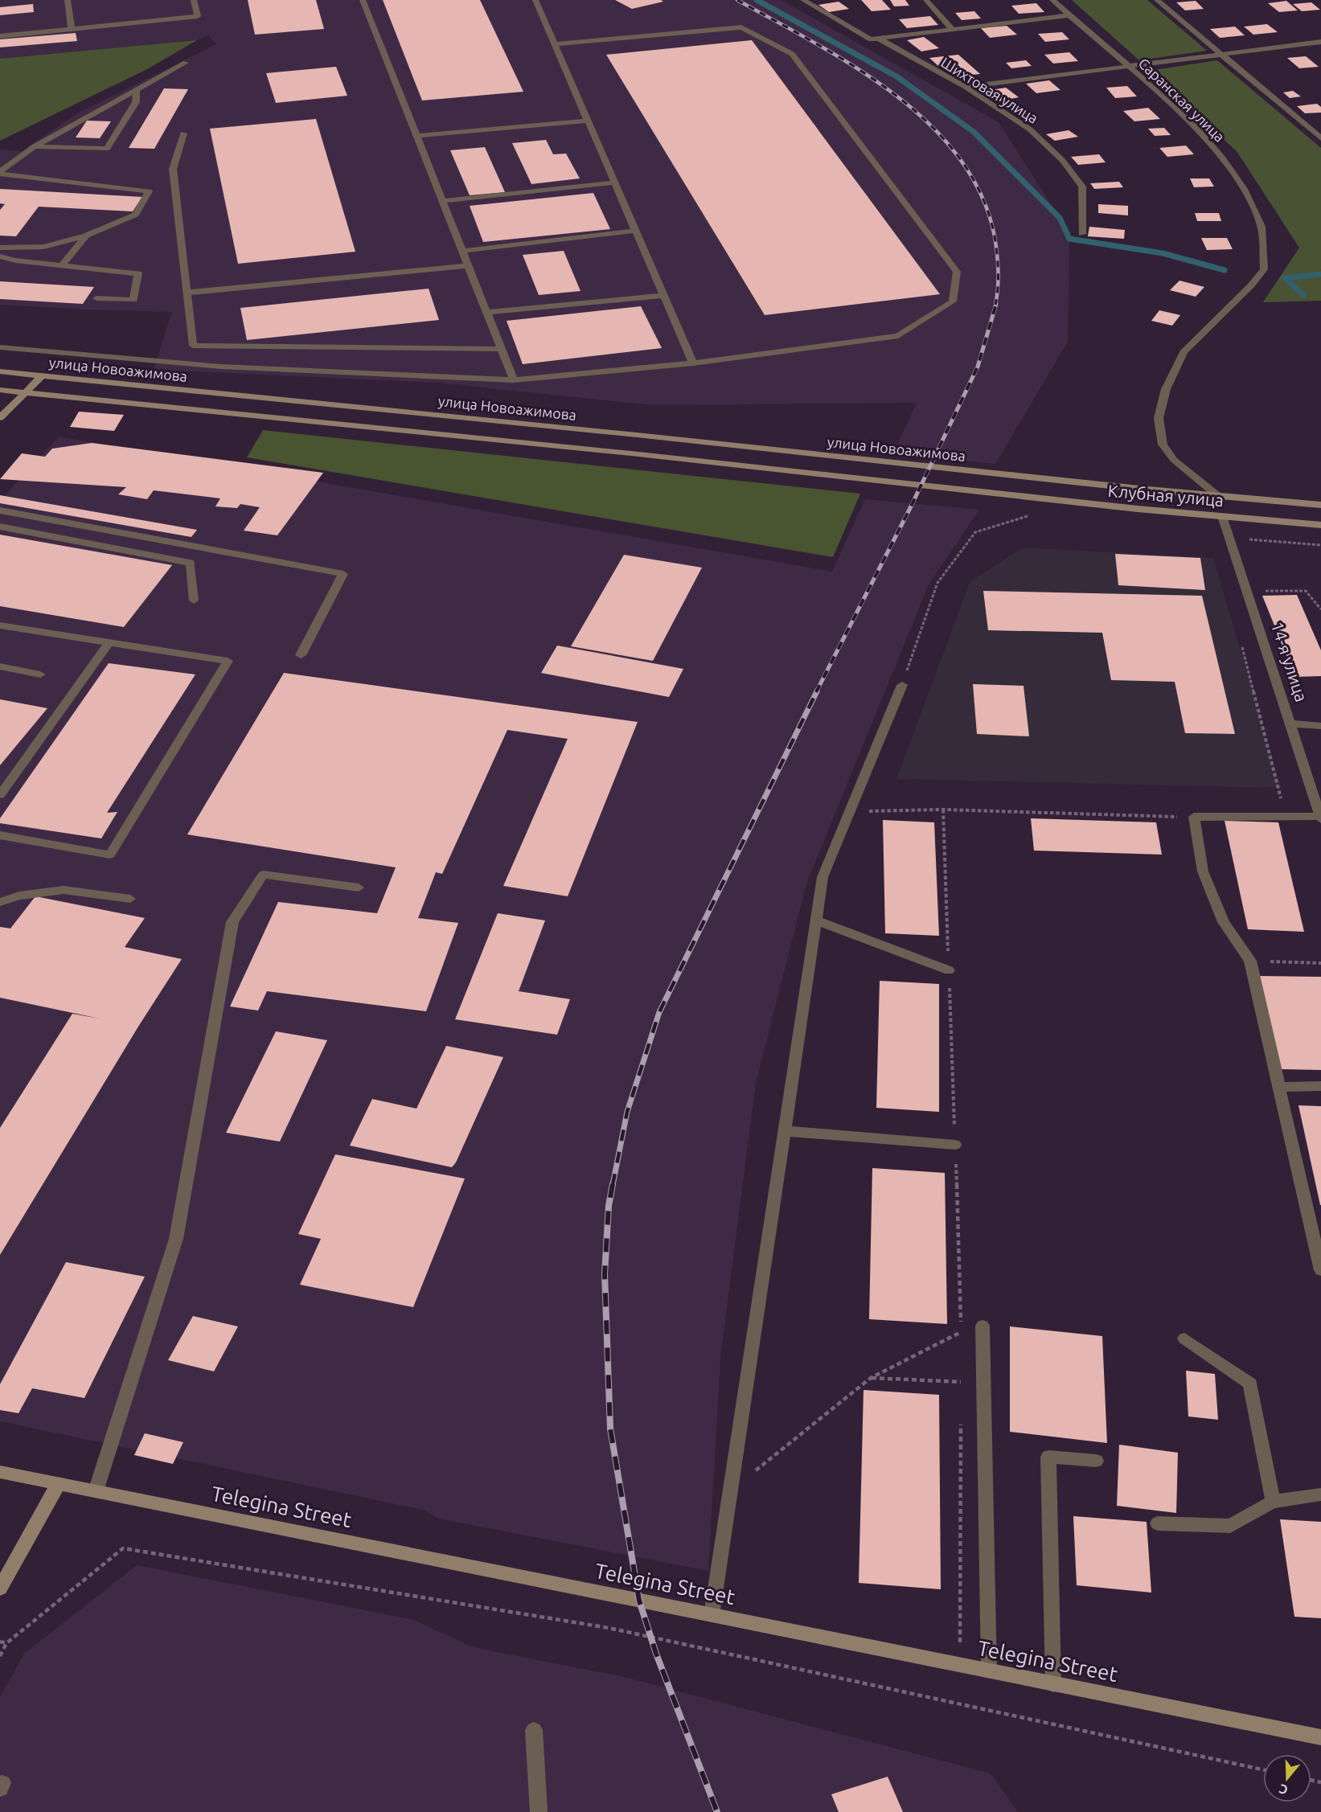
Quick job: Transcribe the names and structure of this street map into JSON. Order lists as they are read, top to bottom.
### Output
{
  "streets": {
    "main road": ["улица Новоажимова", "Клубная улица", "Telegina Street"],
    "street": ["Шихтовая улица", "Саранская улица", "14-я улица"]
  },
  "crossings": [
    ["Саранская улица", "Клубная улица"],
    ["улица Новоажимова", "Клубная улица"],
    ["Клубная улица", "14-я улица"]
  ],
  "north": "bottom"
}
